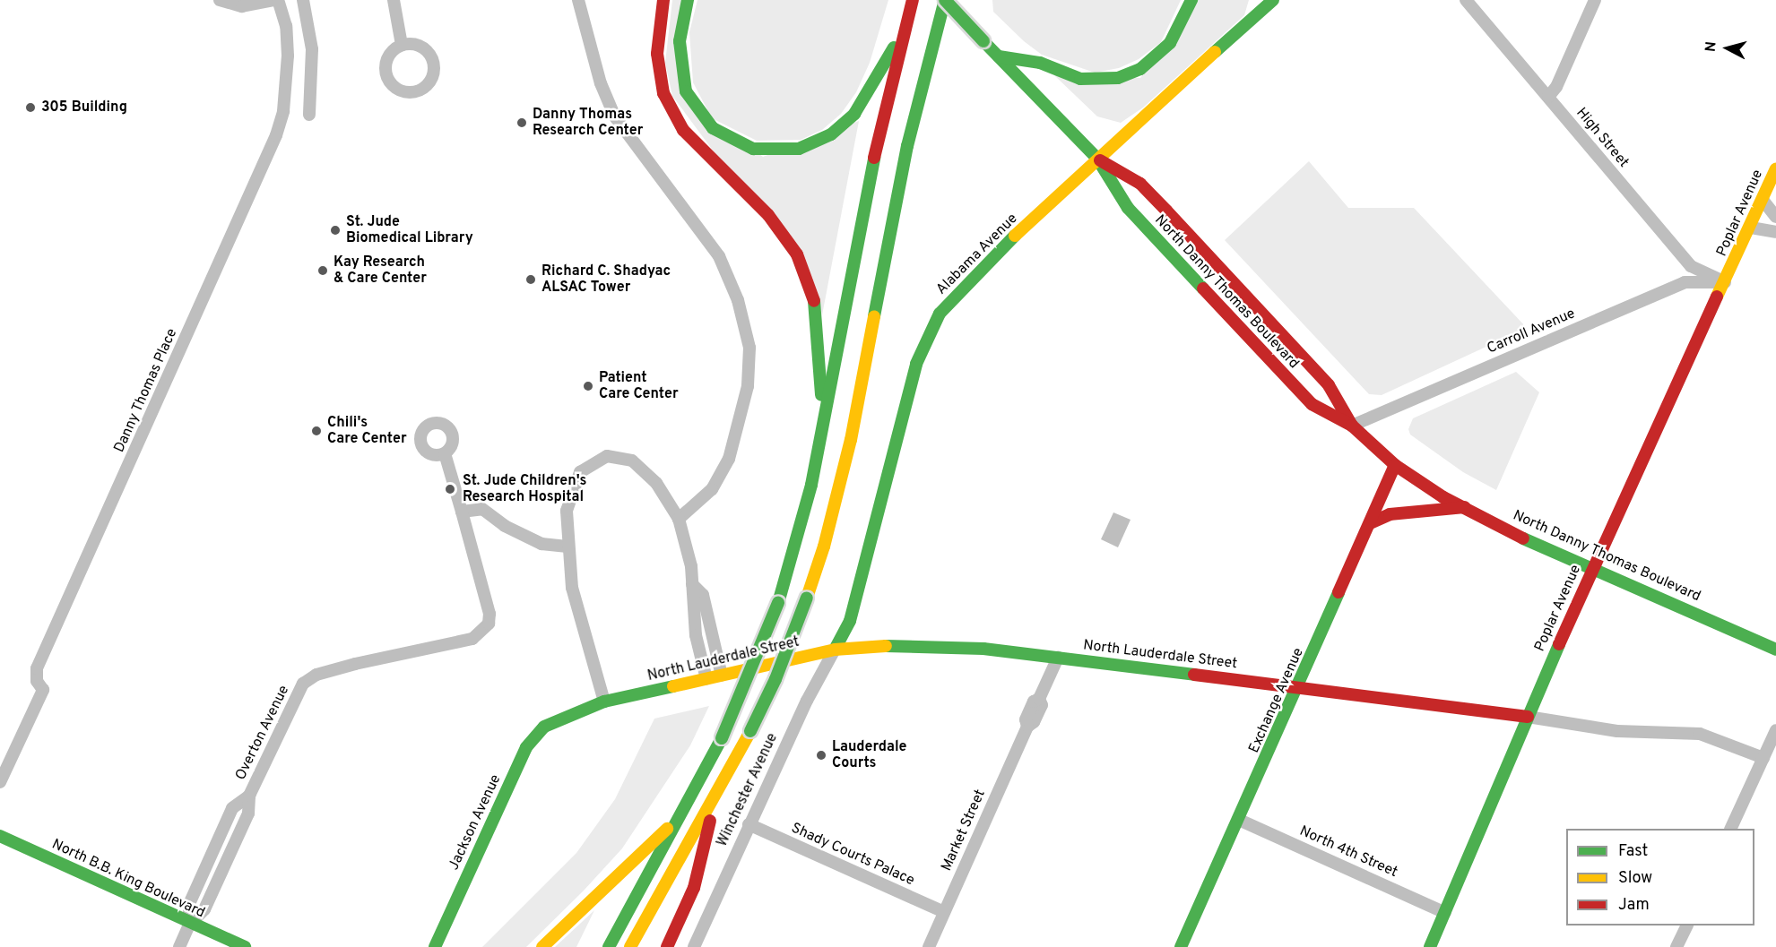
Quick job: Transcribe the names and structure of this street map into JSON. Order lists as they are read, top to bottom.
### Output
{
  "streets": {
    "main road": [
      "Poplar Avenue",
      "Alabama Avenue",
      "North Danny Thomas Boulevard",
      "North Lauderdale Street",
      "Exchange Avenue",
      "Jackson Avenue",
      "North B.B. King Boulevard"
    ],
    "street": [
      "High Street",
      "Carroll Avenue",
      "Danny Thomas Place",
      "Overton Avenue",
      "Winchester Avenue",
      "Market Street",
      "North 4th Street",
      "Shady Courts Palace"
    ]
  },
  "crossings": [
    ["High Street", "Poplar Avenue"],
    ["High Street", "Carroll Avenue"],
    ["Poplar Avenue", "North Danny Thomas Boulevard"],
    ["Poplar Avenue", "Carroll Avenue"],
    ["Poplar Avenue", "North Lauderdale Street"],
    ["Poplar Avenue", "North 4th Street"],
    ["Alabama Avenue", "North Danny Thomas Boulevard"],
    ["Alabama Avenue", "North Lauderdale Street"],
    ["Alabama Avenue", "Winchester Avenue"],
    ["North Danny Thomas Boulevard", "Carroll Avenue"],
    ["North Danny Thomas Boulevard", "Exchange Avenue"],
    ["North Lauderdale Street", "Exchange Avenue"],
    ["North Lauderdale Street", "Winchester Avenue"],
    ["North Lauderdale Street", "Jackson Avenue"],
    ["North Lauderdale Street", "Market Street"],
    ["Exchange Avenue", "North 4th Street"],
    ["Overton Avenue", "North B.B. King Boulevard"],
    ["Winchester Avenue", "Shady Courts Palace"],
    ["Market Street", "Shady Courts Palace"]
  ],
  "places": [
    "305 Building",
    "Danny Thomas Research Center",
    "St. Jude Biomedical Library",
    "Kay Research & Care Center",
    "Richard C. Shadyac ALSAC Tower",
    "Patient Care Center",
    "Chili's Care Center",
    "St. Jude Children's Research Hospital",
    "Lauderdale Courts"
  ],
  "legend": ["Fast", "Slow", "Jam"],
  "north": "left"
}
